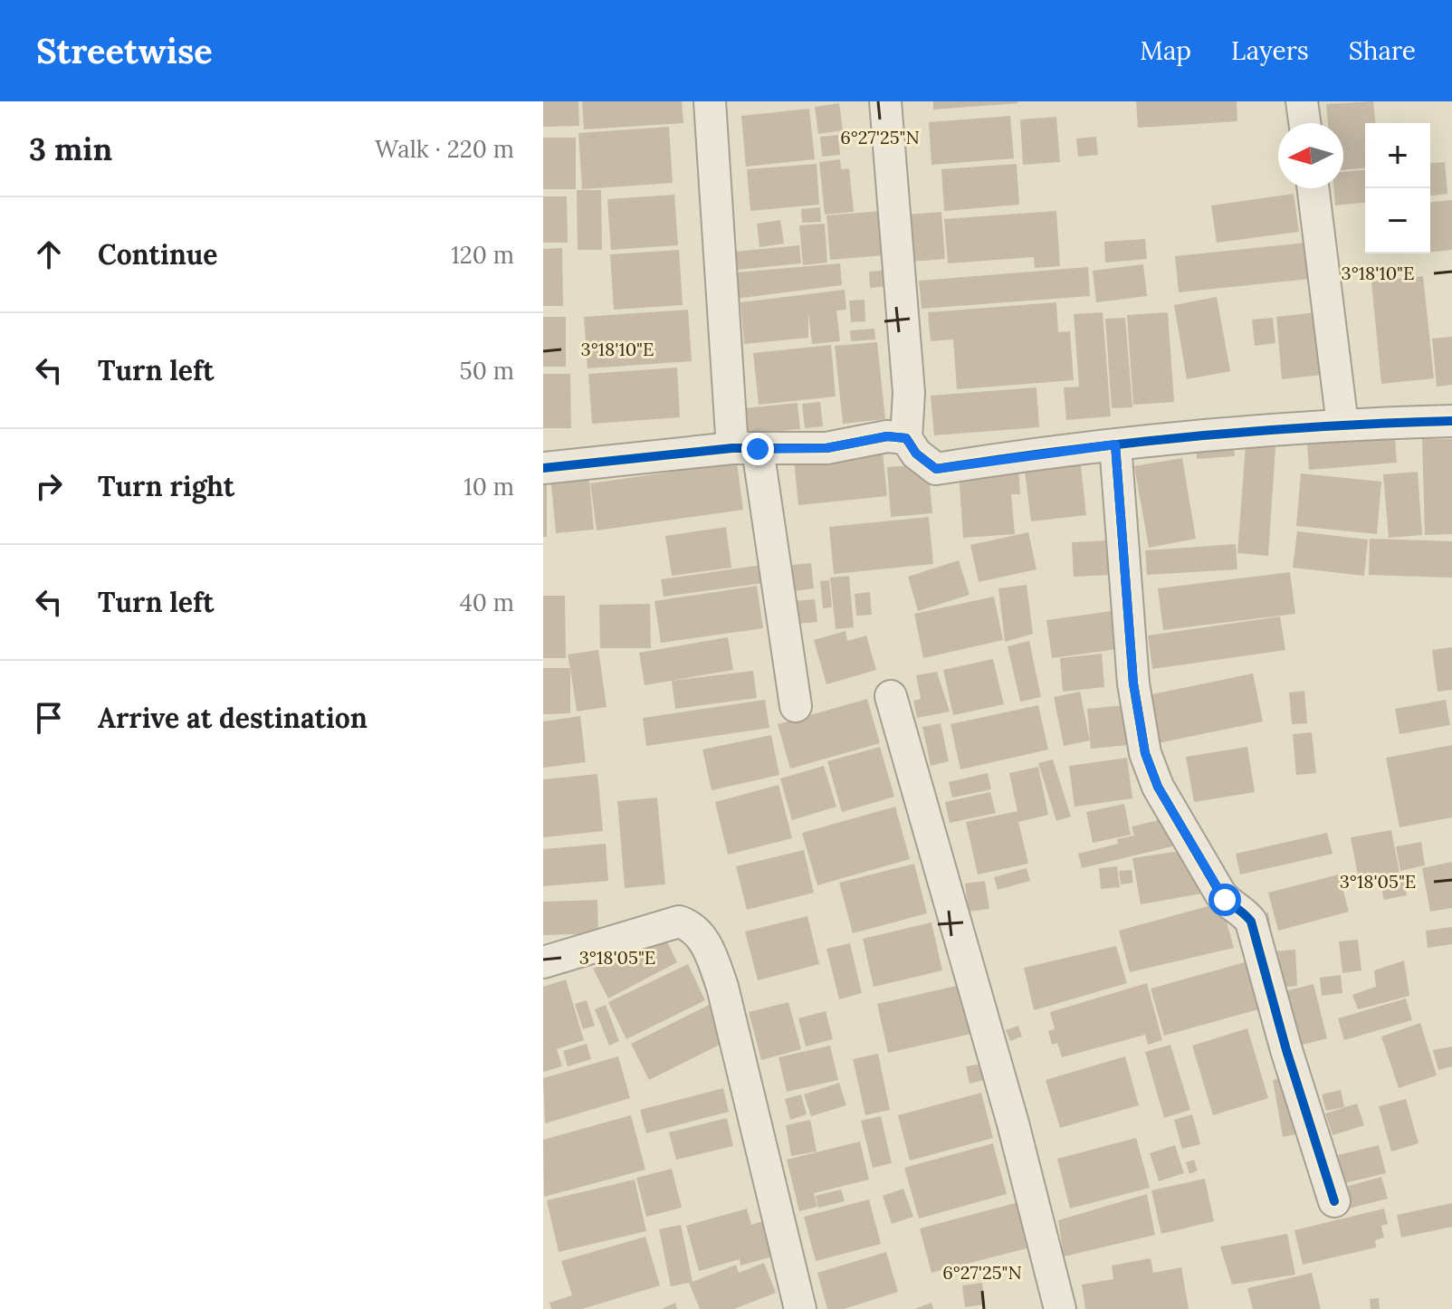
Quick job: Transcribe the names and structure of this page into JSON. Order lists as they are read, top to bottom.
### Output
{
  "north": "left",
  "page": {
    "header": "Streetwise",
    "nav": ["Map", "Layers", "Share"],
    "heading": ["3 min", "Walk · 220 m"],
    "map_buttons": ["+", "−"],
    "list": [
      ["Continue", "120 m"],
      ["Turn left", "50 m"],
      ["Turn right", "10 m"],
      ["Turn left", "40 m"],
      "Arrive at destination"
    ]
  },
  "coordinates": ["6°27'25\"N", "3°18'10\"E", "3°18'05\"E"]
}
